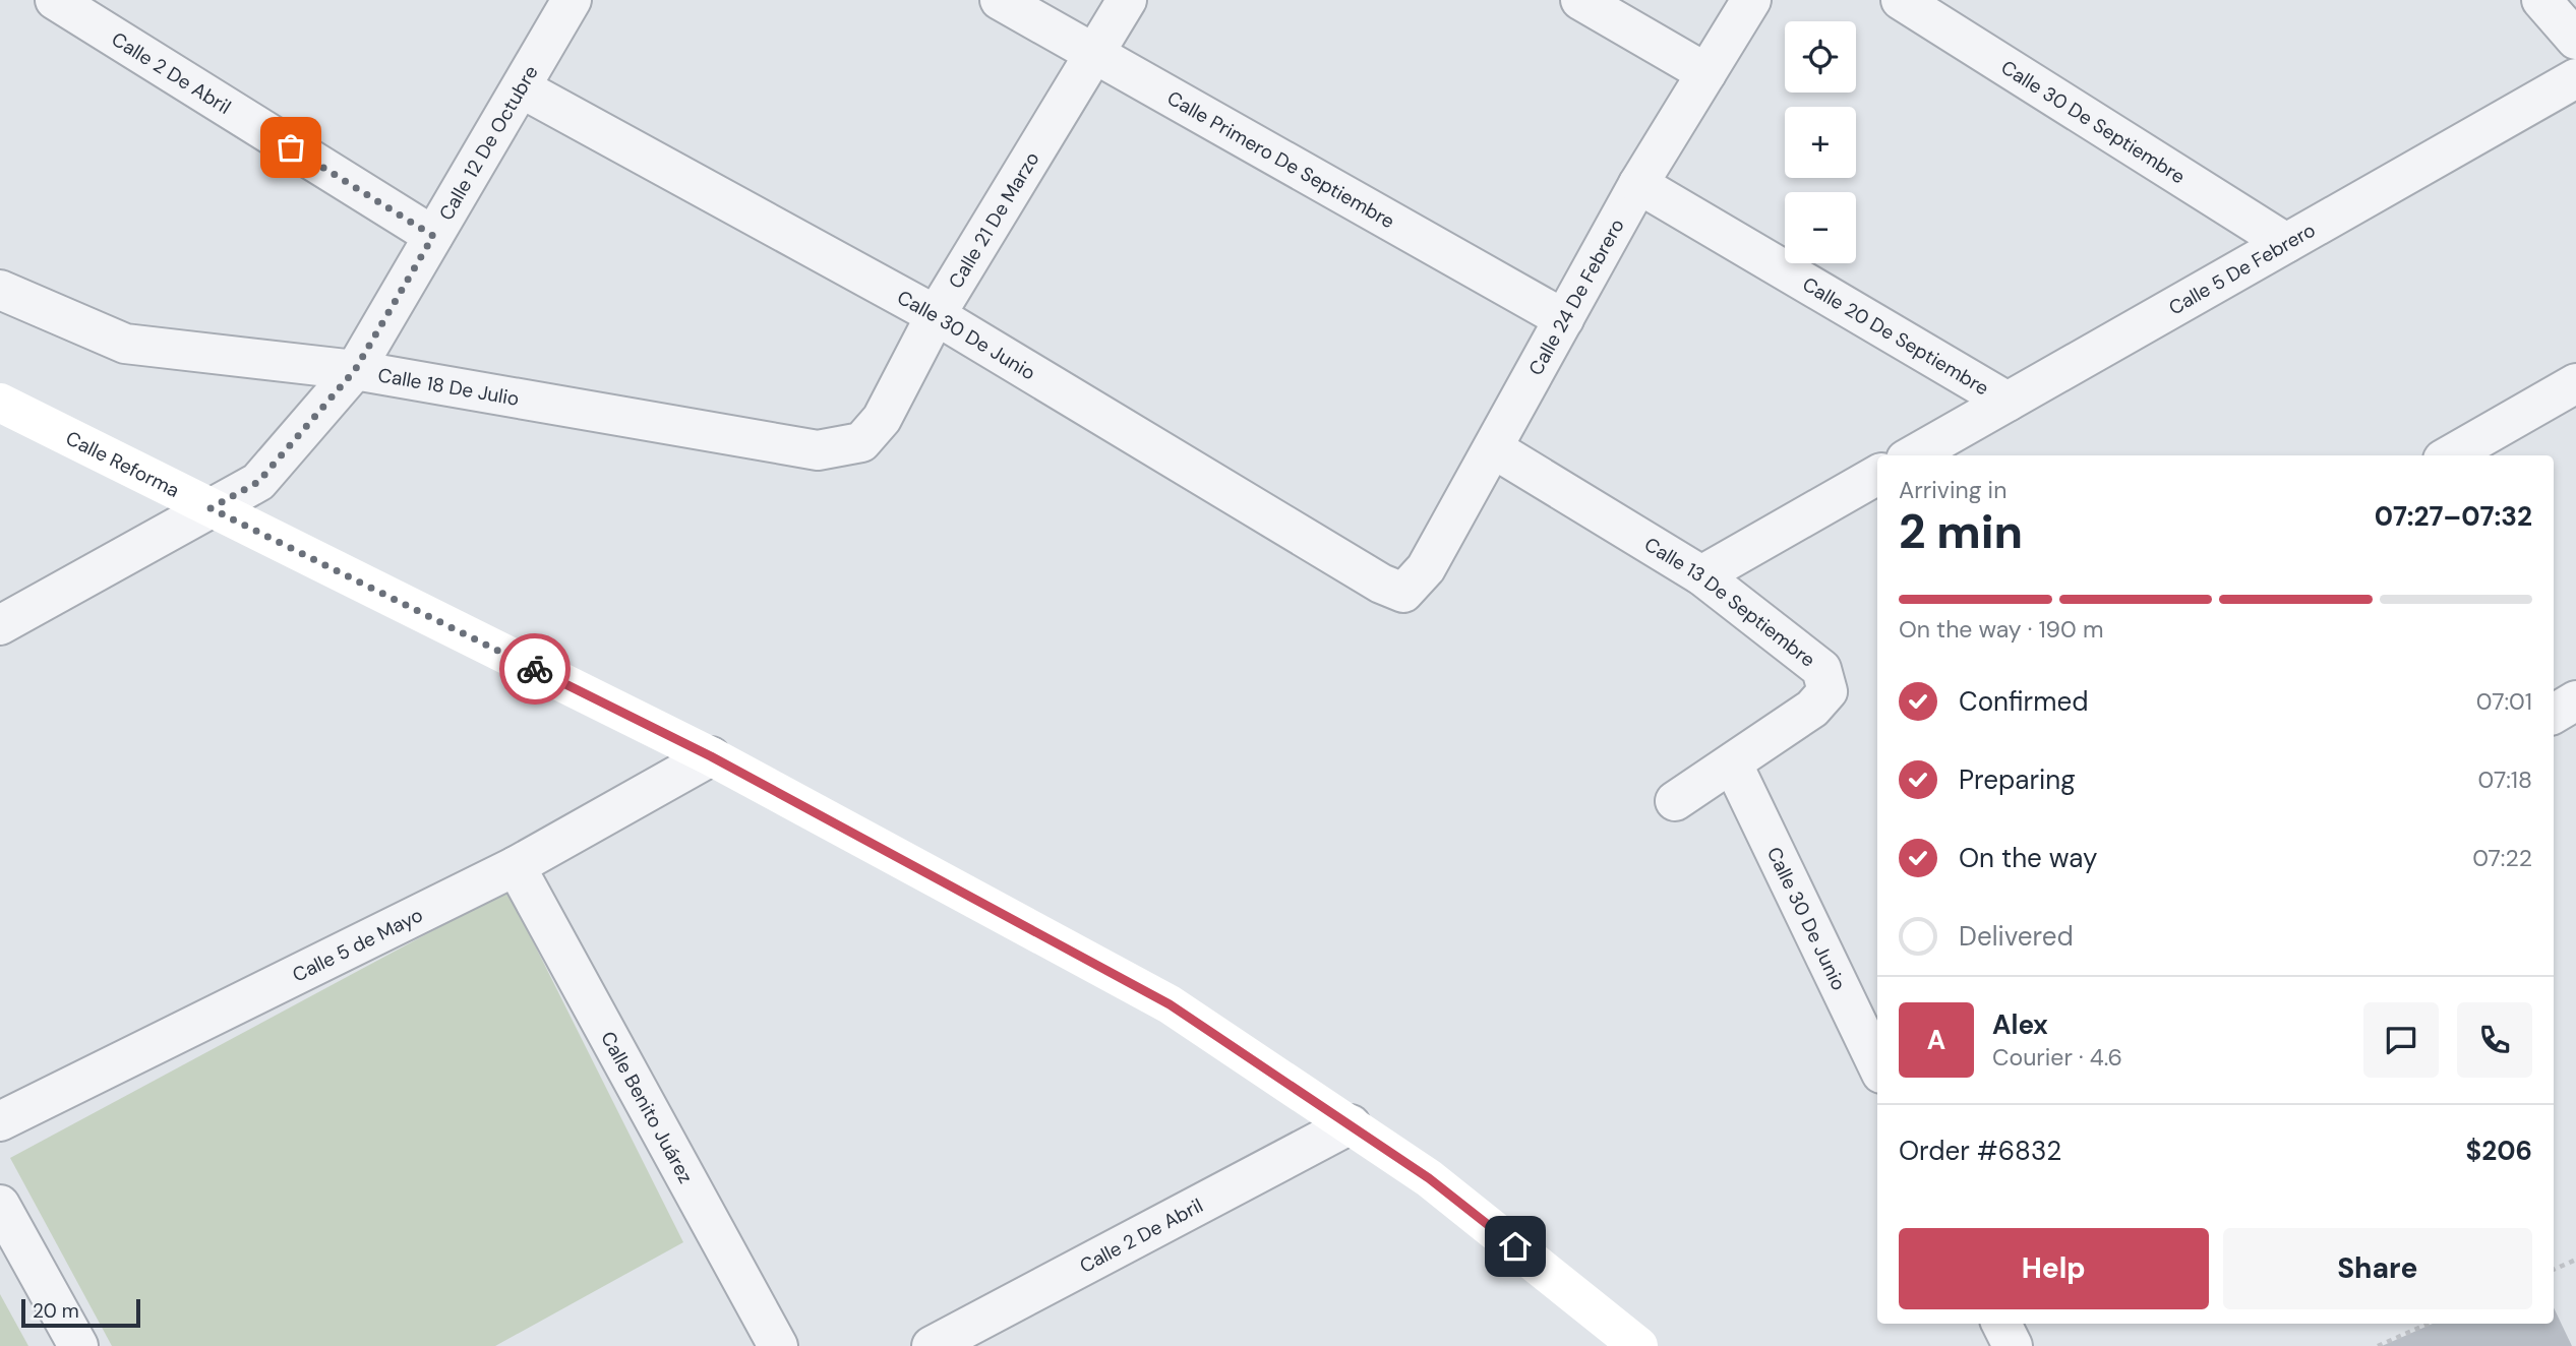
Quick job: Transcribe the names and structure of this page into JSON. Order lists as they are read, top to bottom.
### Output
{
  "streets": {
    "main road": ["Calle Reforma"],
    "street": [
      "Calle 2 De Abril",
      "Calle 30 De Septiembre",
      "Calle 12 De Octubre",
      "Calle Primero De Septiembre",
      "Calle 21 De Marzo",
      "Calle 5 De Febrero",
      "Calle 24 De Febrero",
      "Calle 30 De Junio",
      "Calle 20 De Septiembre",
      "Calle 18 De Julio",
      "Calle 13 De Septiembre",
      "Calle 5 de Mayo",
      "Calle Benito Juárez"
    ]
  },
  "crossings": [
    ["Calle 2 De Abril", "Calle 12 De Octubre"],
    ["Calle 2 De Abril", "Calle Reforma"],
    ["Calle 30 De Septiembre", "Calle 5 De Febrero"],
    ["Calle 12 De Octubre", "Calle 30 De Junio"],
    ["Calle 12 De Octubre", "Calle 18 De Julio"],
    ["Calle 12 De Octubre", "Calle Reforma"],
    ["Calle Primero De Septiembre", "Calle 21 De Marzo"],
    ["Calle Primero De Septiembre", "Calle 24 De Febrero"],
    ["Calle 21 De Marzo", "Calle 30 De Junio"],
    ["Calle 21 De Marzo", "Calle 18 De Julio"],
    ["Calle 5 De Febrero", "Calle 20 De Septiembre"],
    ["Calle 24 De Febrero", "Calle 30 De Junio"],
    ["Calle 24 De Febrero", "Calle 20 De Septiembre"],
    ["Calle 24 De Febrero", "Calle 13 De Septiembre"],
    ["Calle 30 De Junio", "Calle 13 De Septiembre"],
    ["Calle Reforma", "Calle 5 de Mayo"],
    ["Calle 5 de Mayo", "Calle Benito Juárez"]
  ],
  "scale_bar": "20 m",
  "page": {
    "map_buttons": ["+", "−"],
    "heading": ["2 min", "Arriving in", "07:27–07:32"],
    "panel": [
      "Alex",
      "Courier · 4.6",
      "Order #6832",
      "$206"
    ],
    "bar": "On the way · 190 m",
    "list": [
      ["Confirmed", "07:01"],
      ["Preparing", "07:18"],
      ["On the way", "07:22"],
      "Delivered"
    ],
    "round": "A",
    "buttons": ["Help", "Share"],
    "scale": "20 m"
  }
}
